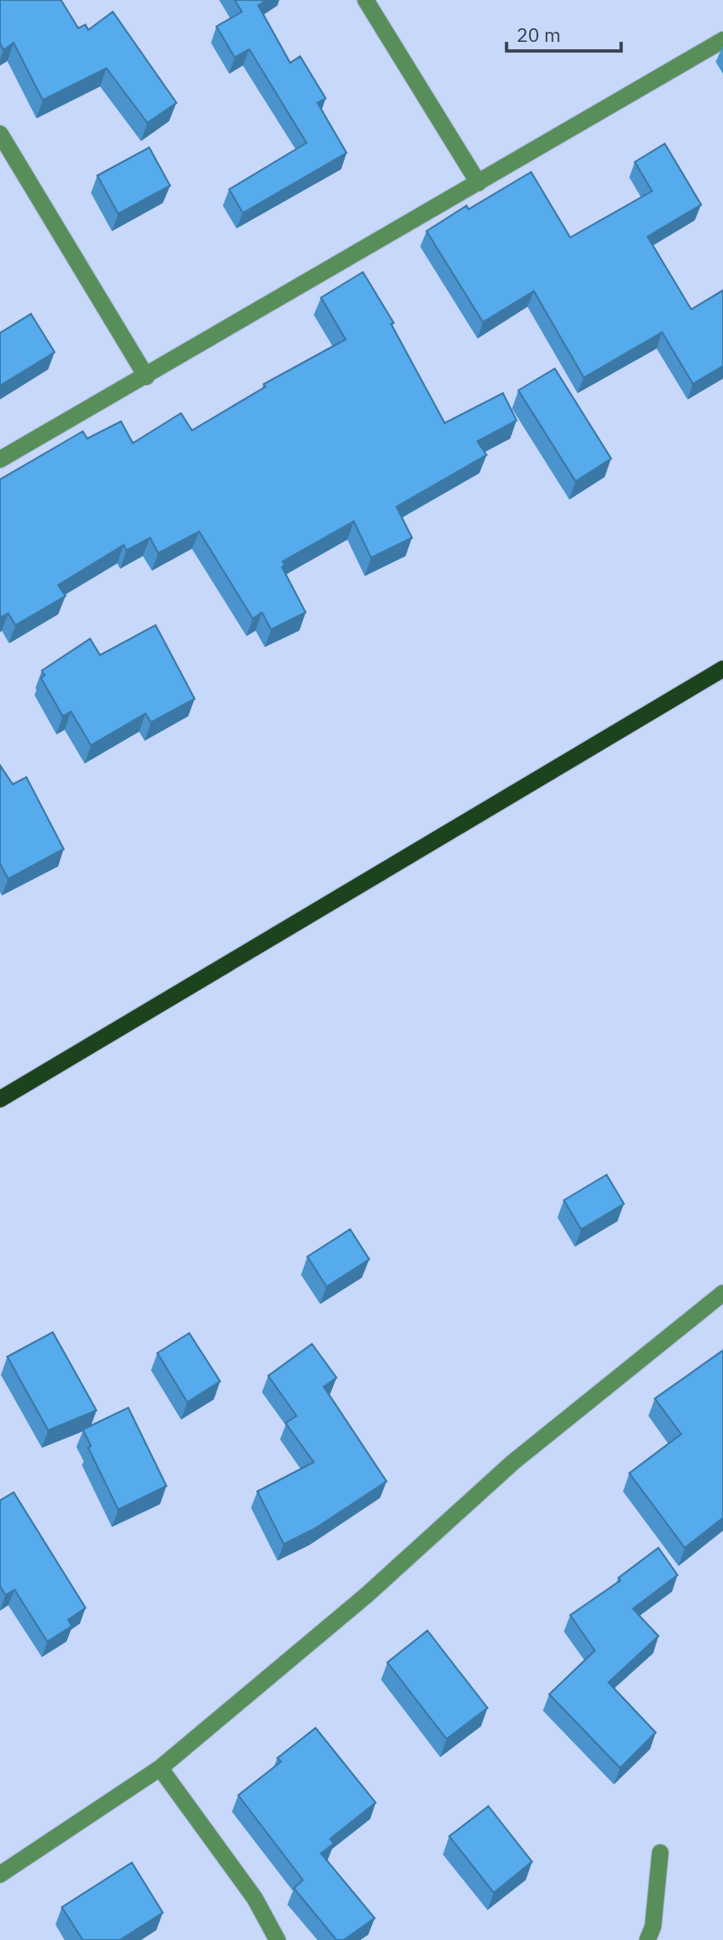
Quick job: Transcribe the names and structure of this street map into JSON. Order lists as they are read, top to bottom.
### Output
{
  "scale_bar": "20 m"
}
